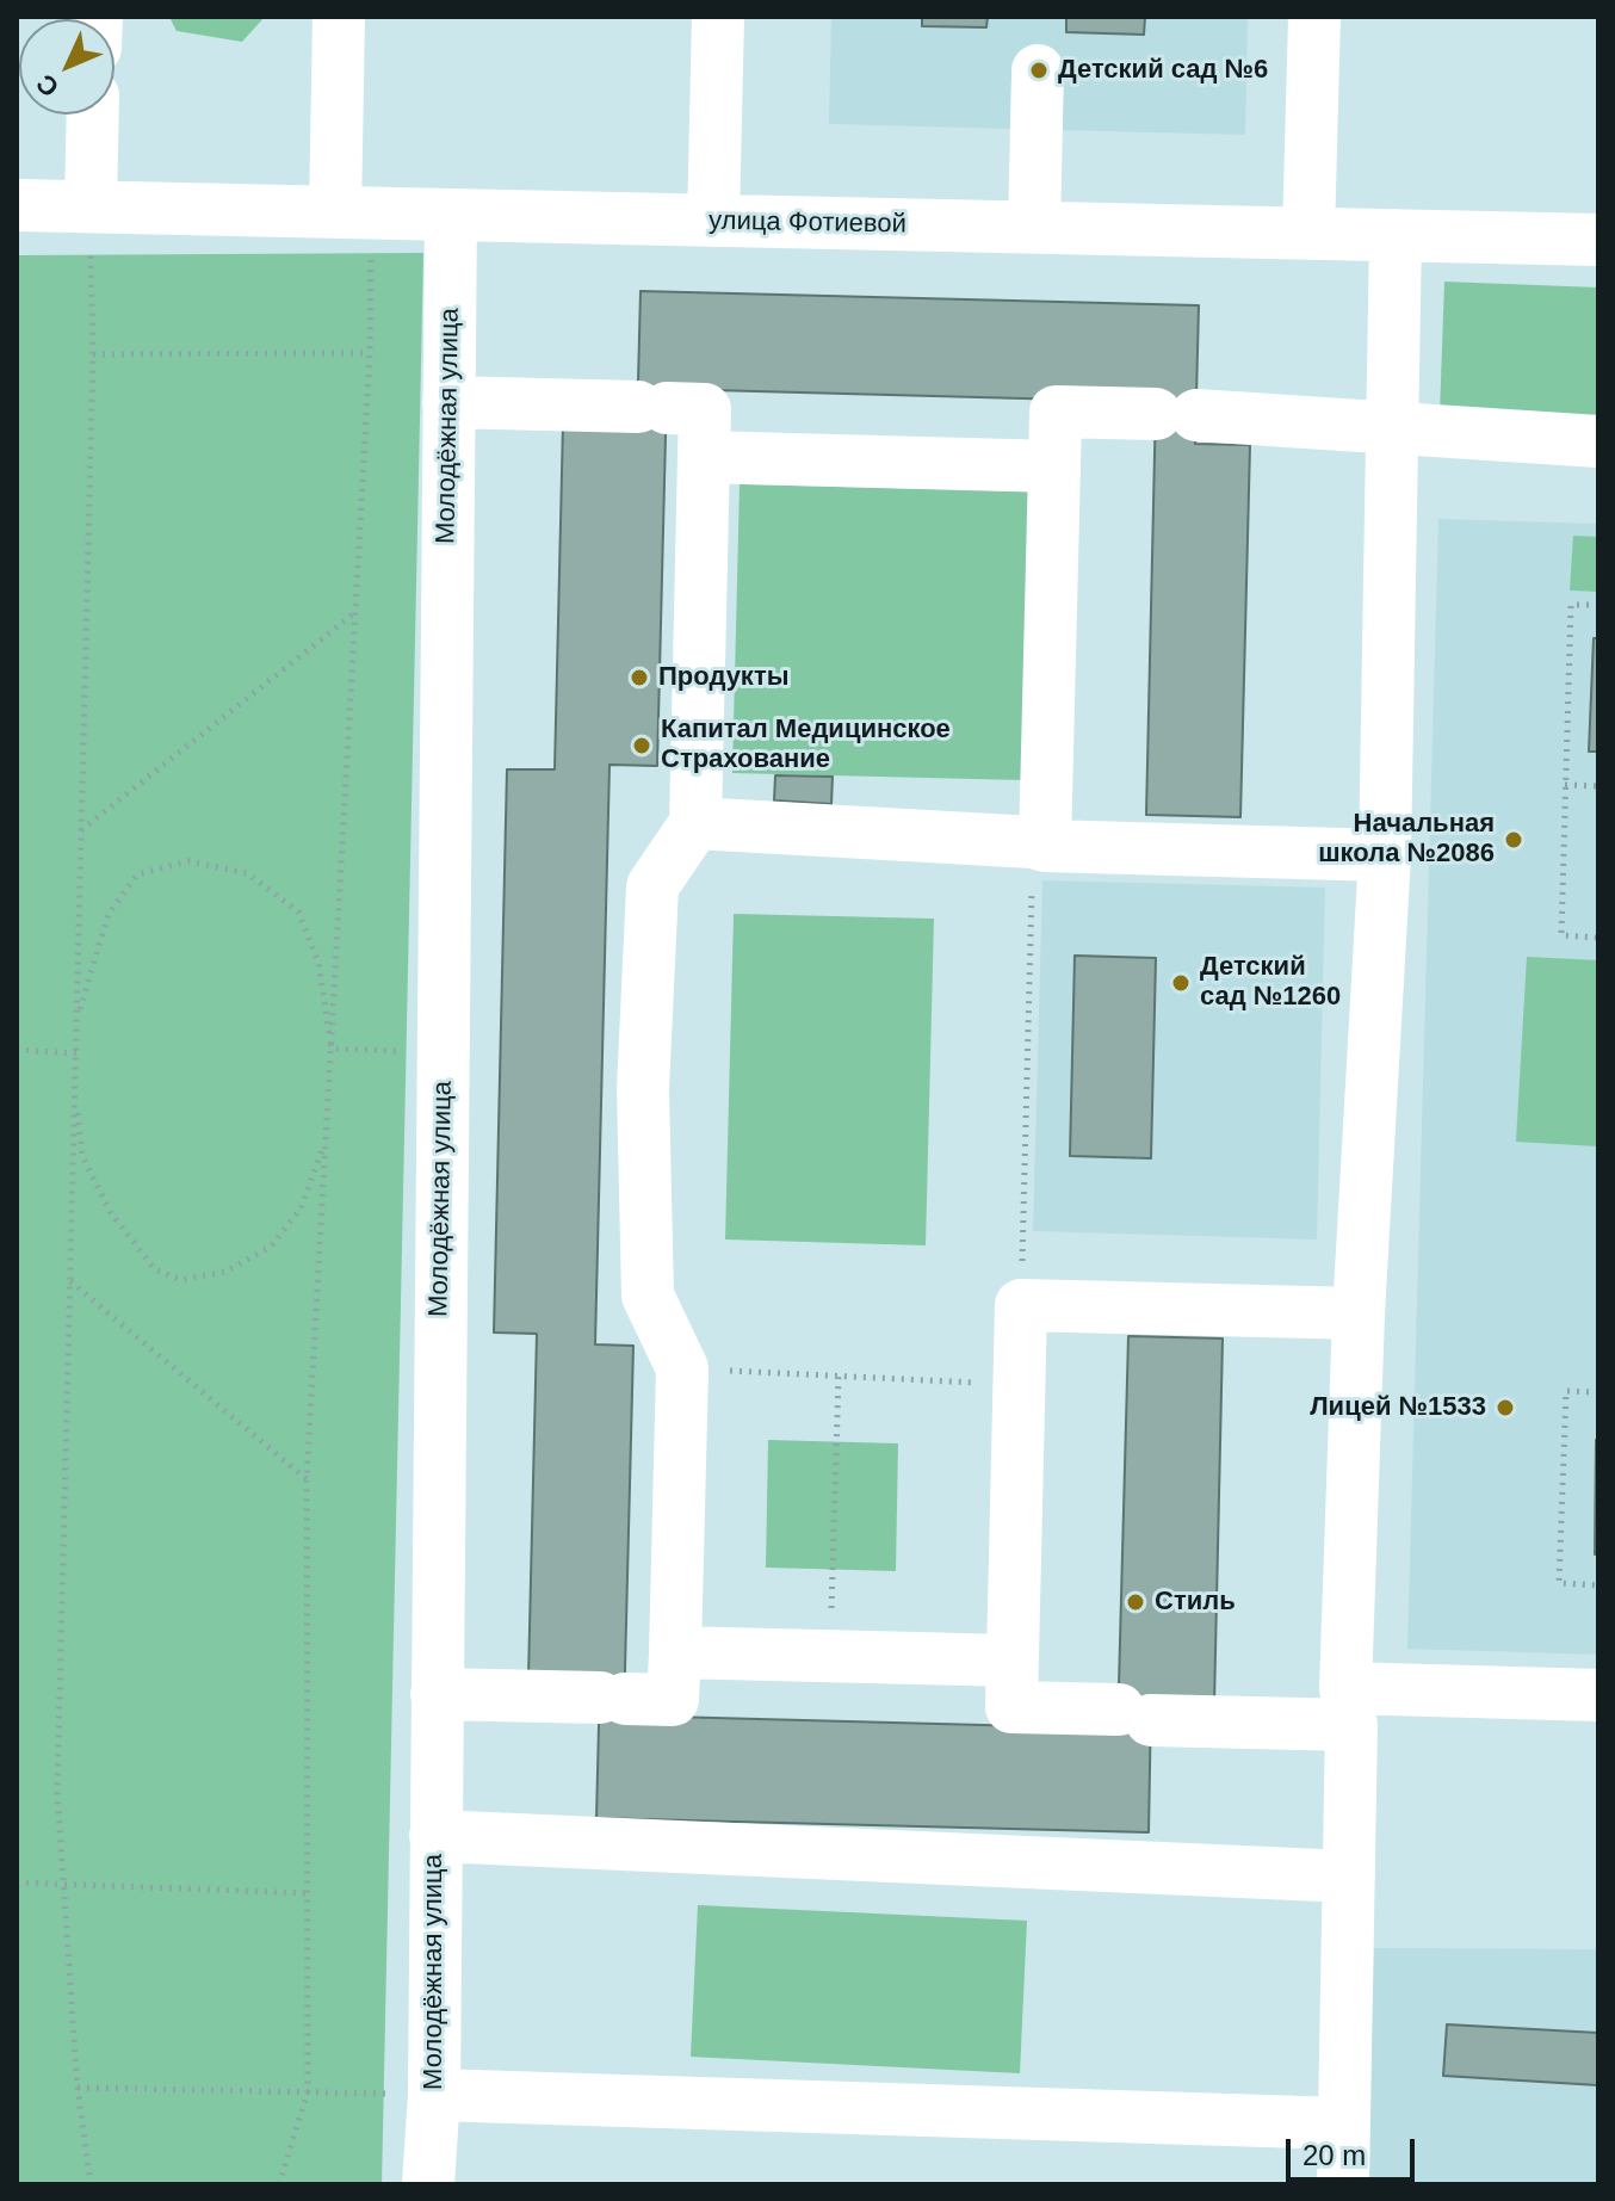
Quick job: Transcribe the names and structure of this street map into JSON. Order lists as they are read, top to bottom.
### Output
{
  "streets": {
    "street": ["улица Фотиевой", "Молодёжная улица"]
  },
  "crossings": [
    ["улица Фотиевой", "Молодёжная улица"]
  ],
  "places": [
    "Детский сад №6",
    "Продукты",
    "Капитал Медицинское Страхование",
    "Начальная школа №2086",
    "Детский сад №1260",
    "Лицей №1533",
    "Стиль"
  ],
  "scale_bar": "20 m",
  "north": "bottom left"
}
